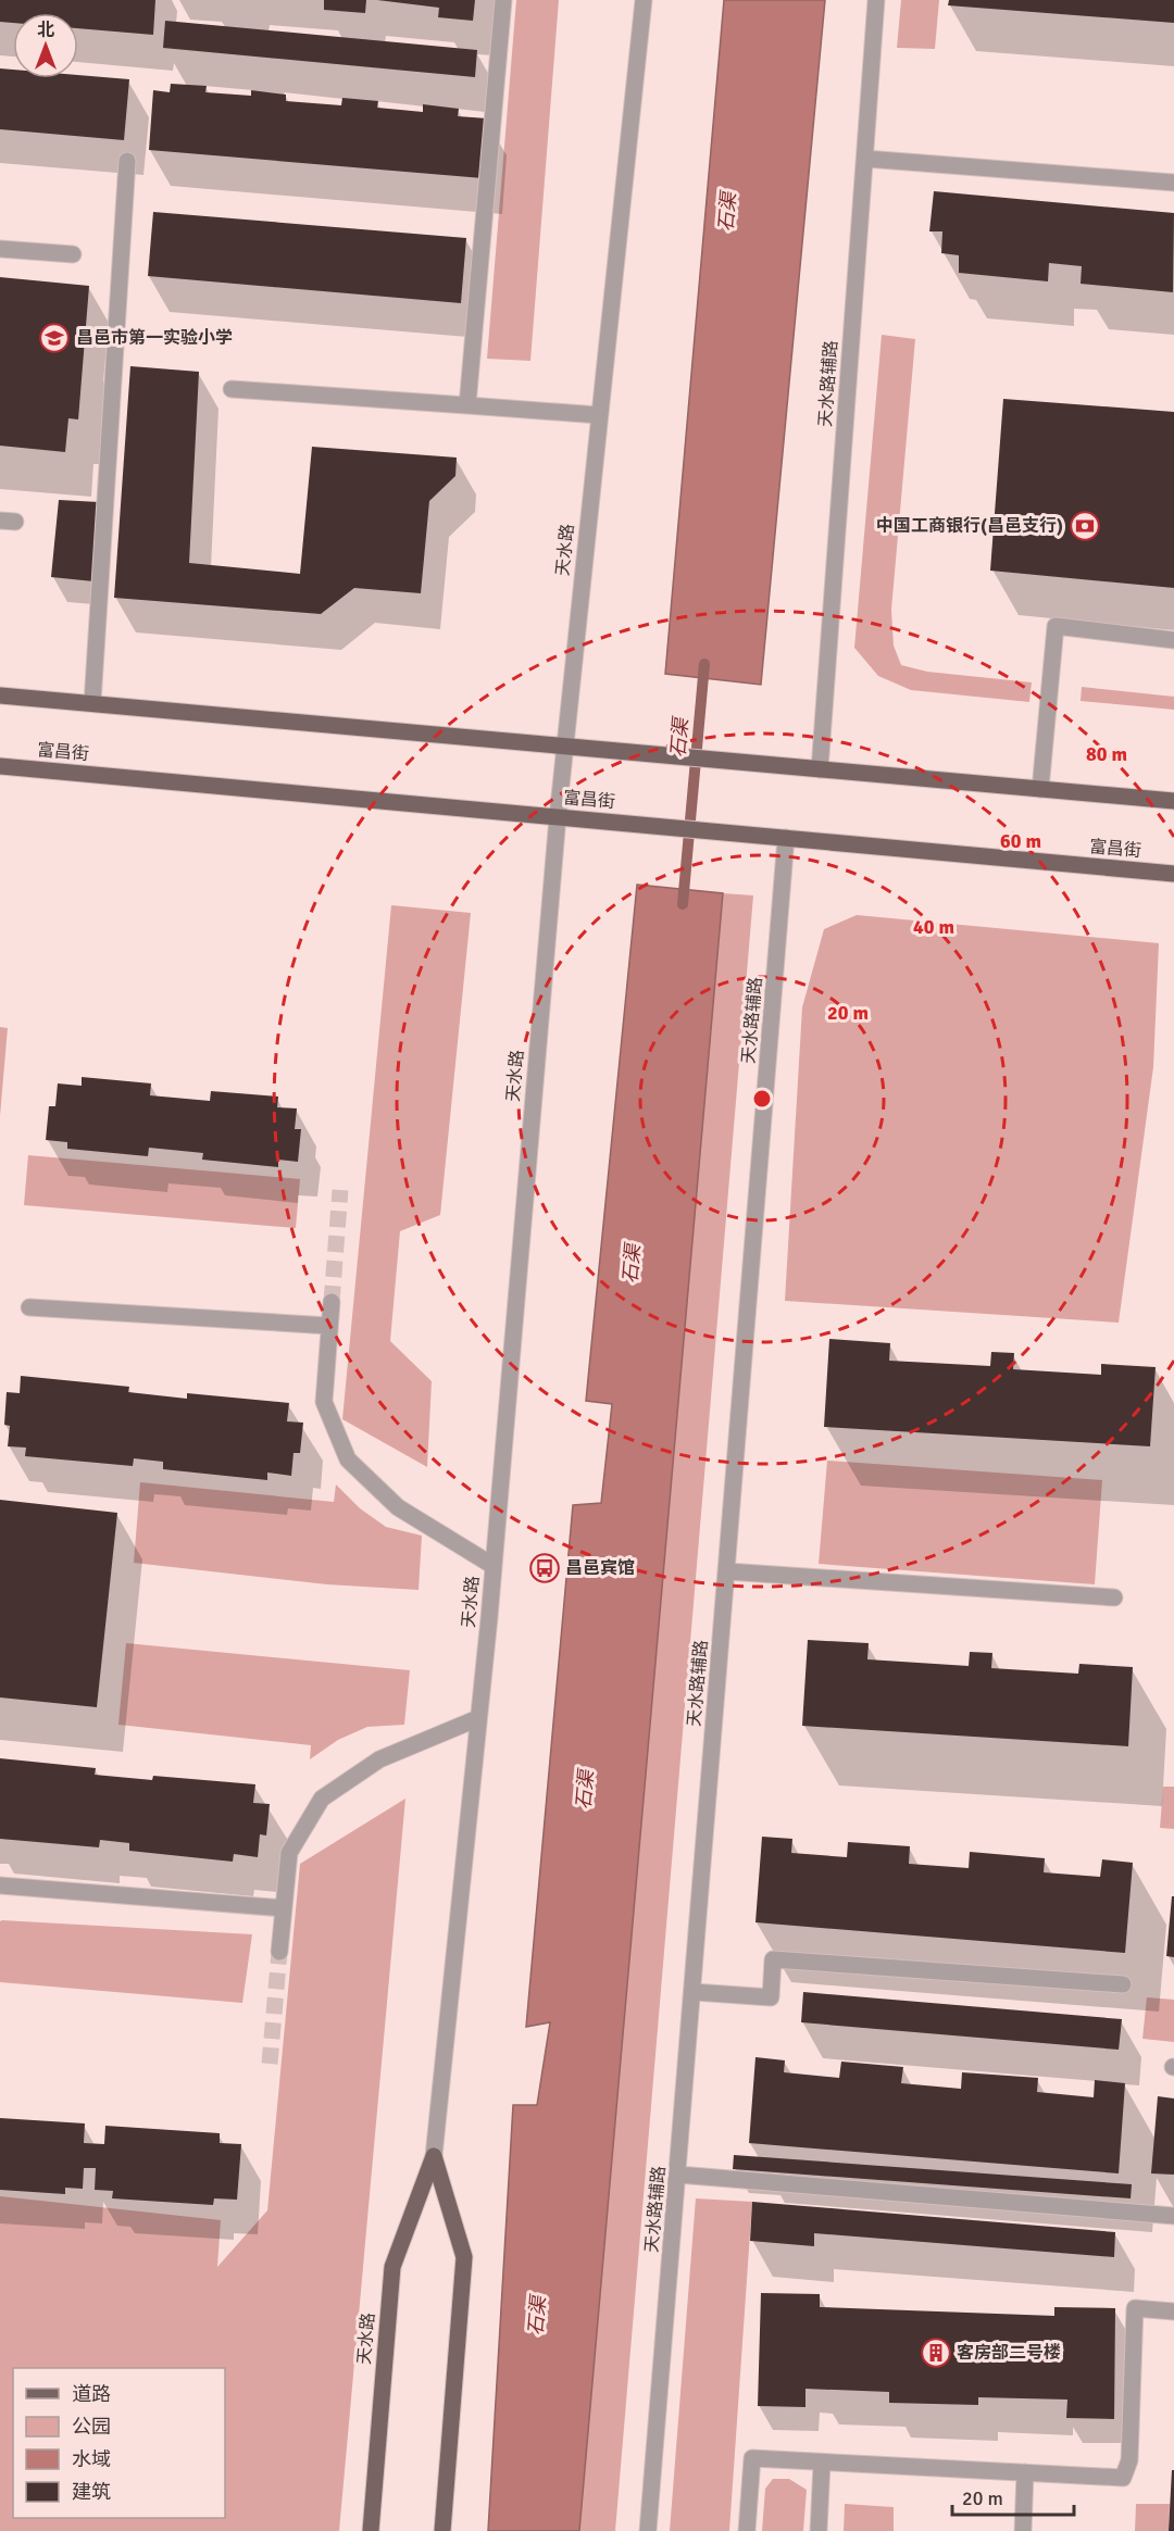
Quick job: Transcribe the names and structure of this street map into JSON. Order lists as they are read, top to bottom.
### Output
{
  "streets": {
    "main road": ["天水路", "富昌街"],
    "street": ["天水路辅路"]
  },
  "crossings": [
    ["天水路辅路", "富昌街"],
    ["天水路", "富昌街"]
  ],
  "water": ["石渠"],
  "places": {
    "school or university": ["昌邑市第一实验小学"],
    "bank": ["中国工商银行(昌邑支行)"],
    "bus stop": ["昌邑宾馆"],
    "building": ["客房部二号楼"]
  },
  "legend": [
    "道路",
    "公园",
    "水域",
    "建筑"
  ],
  "scale_bar": "20 m",
  "north": "top",
  "rings": [
    "80 m",
    "60 m",
    "40 m",
    "20 m"
  ]
}
